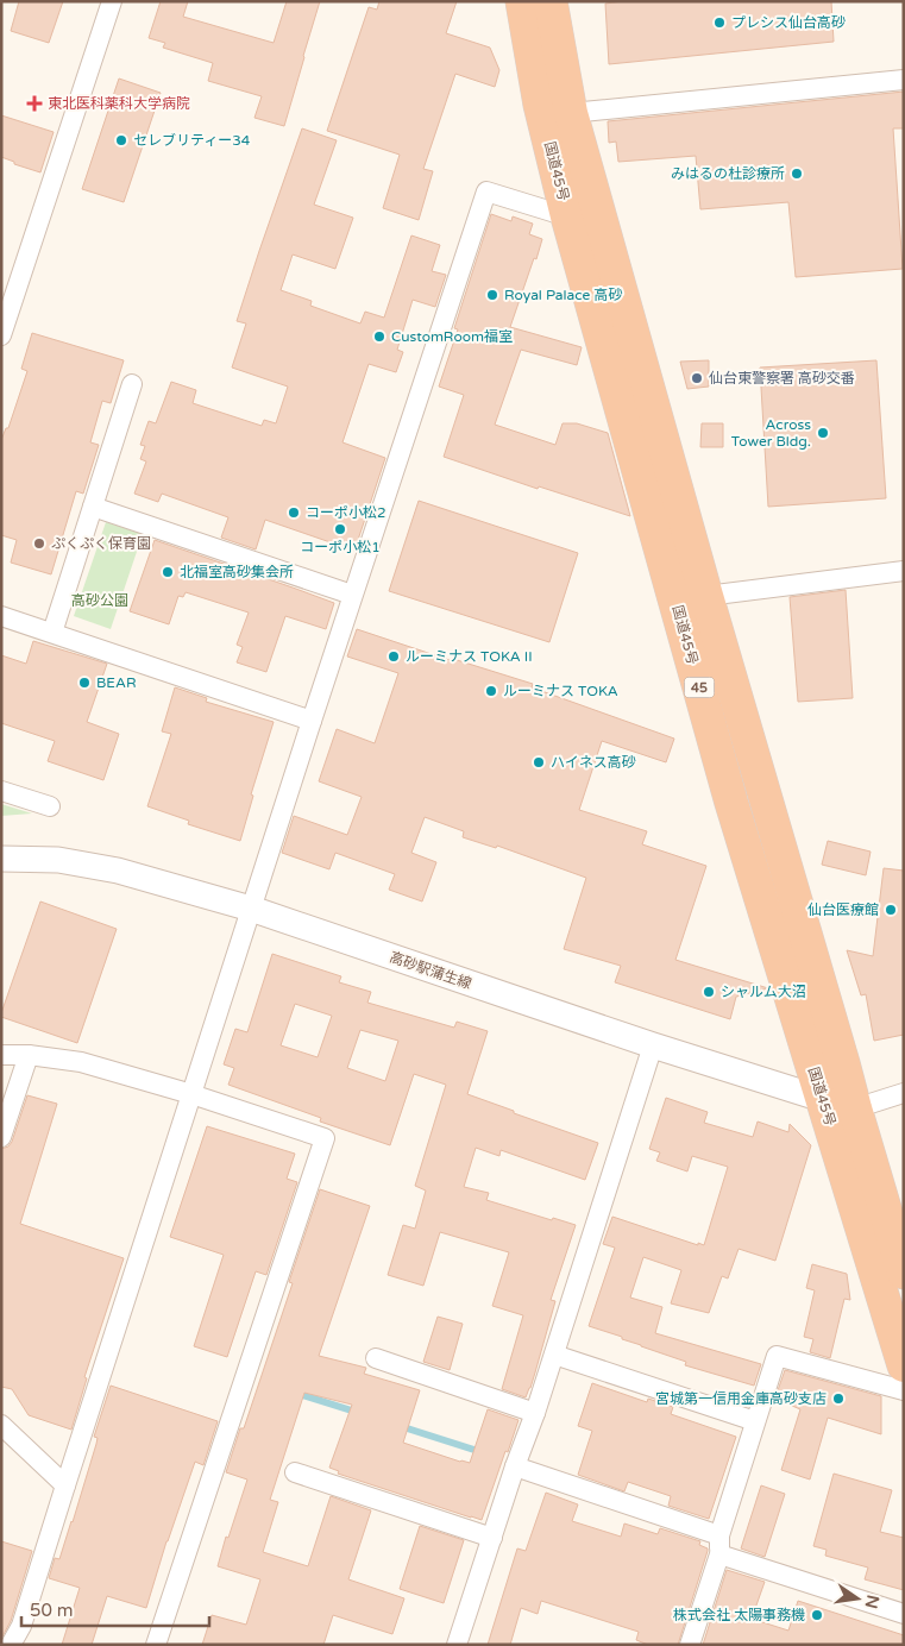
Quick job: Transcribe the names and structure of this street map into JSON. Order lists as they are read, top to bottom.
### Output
{
  "streets": {
    "highway": ["国道45号", "45"],
    "street": ["高砂駅蒲生線"]
  },
  "crossings": [
    ["国道45号", "高砂駅蒲生線"]
  ],
  "parks": ["高砂公園"],
  "places": {
    "other": [
      "プレシス仙台高砂",
      "セレブリティー34",
      "みはるの杜診療所",
      "Royal Palace 高砂",
      "CustomRoom福室",
      "仙台東警察署 高砂交番",
      "Across Tower Bldg.",
      "コーポ小松2",
      "コーポ小松1",
      "ぷくぷく保育園",
      "北福室高砂集会所",
      "ルーミナス TOKA II",
      "BEAR",
      "ルーミナス TOKA",
      "ハイネス高砂",
      "仙台医療館",
      "シャルム大沼",
      "宮城第一信用金庫高砂支店",
      "株式会社 太陽事務機"
    ],
    "health": ["東北医科薬科大学病院"]
  },
  "scale_bar": "50 m",
  "north": "right"
}
